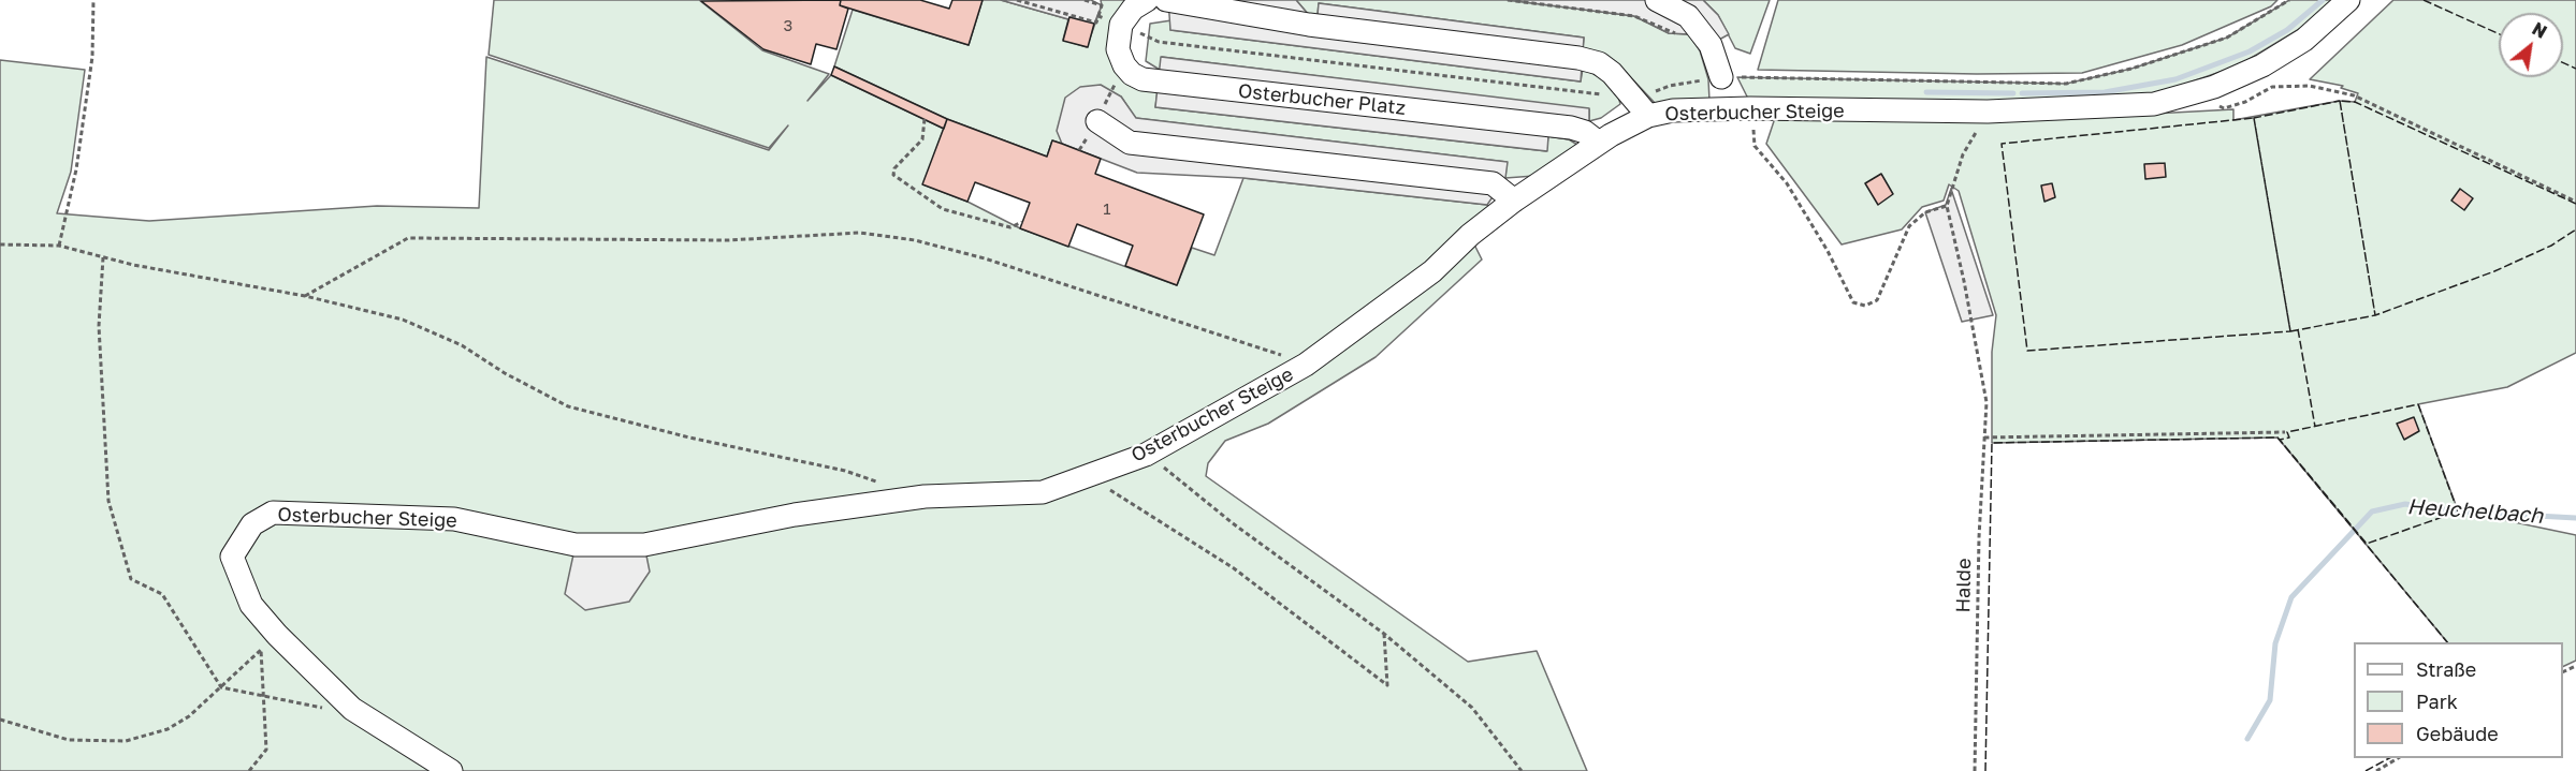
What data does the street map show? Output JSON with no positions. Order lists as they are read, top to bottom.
{
  "streets": {
    "street": ["Osterbucher Platz", "Osterbucher Steige"],
    "path": ["Halde"]
  },
  "crossings": [
    ["Osterbucher Platz", "Osterbucher Steige"]
  ],
  "water": ["Heuchelbach"],
  "house_numbers": ["3", "1"],
  "legend": ["Straße", "Park", "Gebäude"],
  "north": "top right"
}
